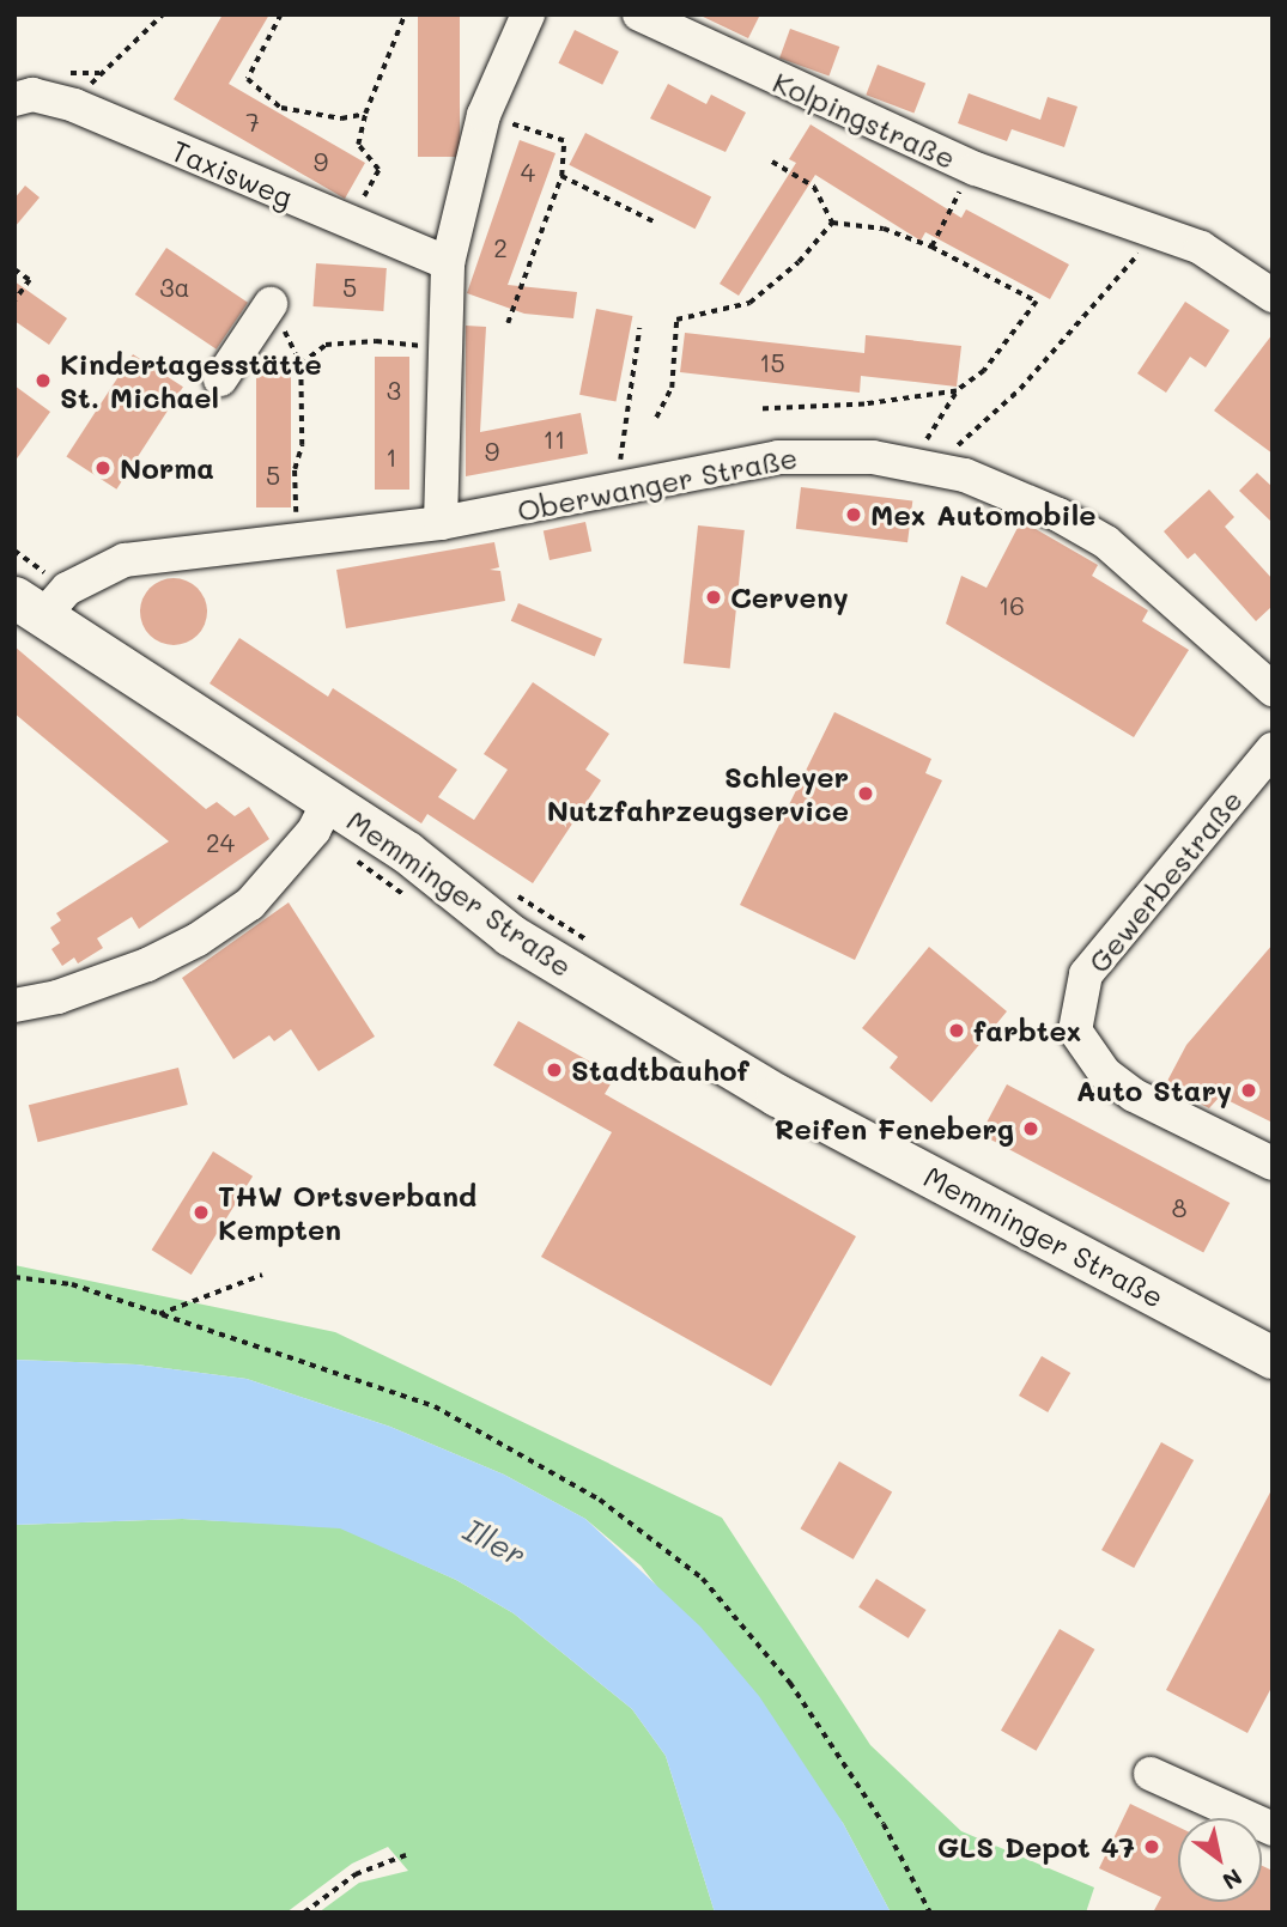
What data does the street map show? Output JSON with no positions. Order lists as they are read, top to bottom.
{
  "streets": {
    "main road": ["Memminger Straße"],
    "street": [
      "Kolpingstraße",
      "Taxisweg",
      "Oberwanger Straße",
      "Gewerbestraße"
    ]
  },
  "crossings": [
    ["Oberwanger Straße", "Memminger Straße"]
  ],
  "water": ["Iller"],
  "places": [
    "Kindertagesstätte St. Michael",
    "Norma",
    "Mex Automobile",
    "Cerveny",
    "Schleyer Nutzfahrzeugservice",
    "farbtex",
    "Stadtbauhof",
    "Auto Stary",
    "Reifen Feneberg",
    "THW Ortsverband Kempten",
    "GLS Depot 47"
  ],
  "house_numbers": [
    "7",
    "9",
    "4",
    "2",
    "3a",
    "5",
    "15",
    "3",
    "11",
    "9",
    "1",
    "5",
    "16",
    "24",
    "8"
  ],
  "north": "bottom right"
}
